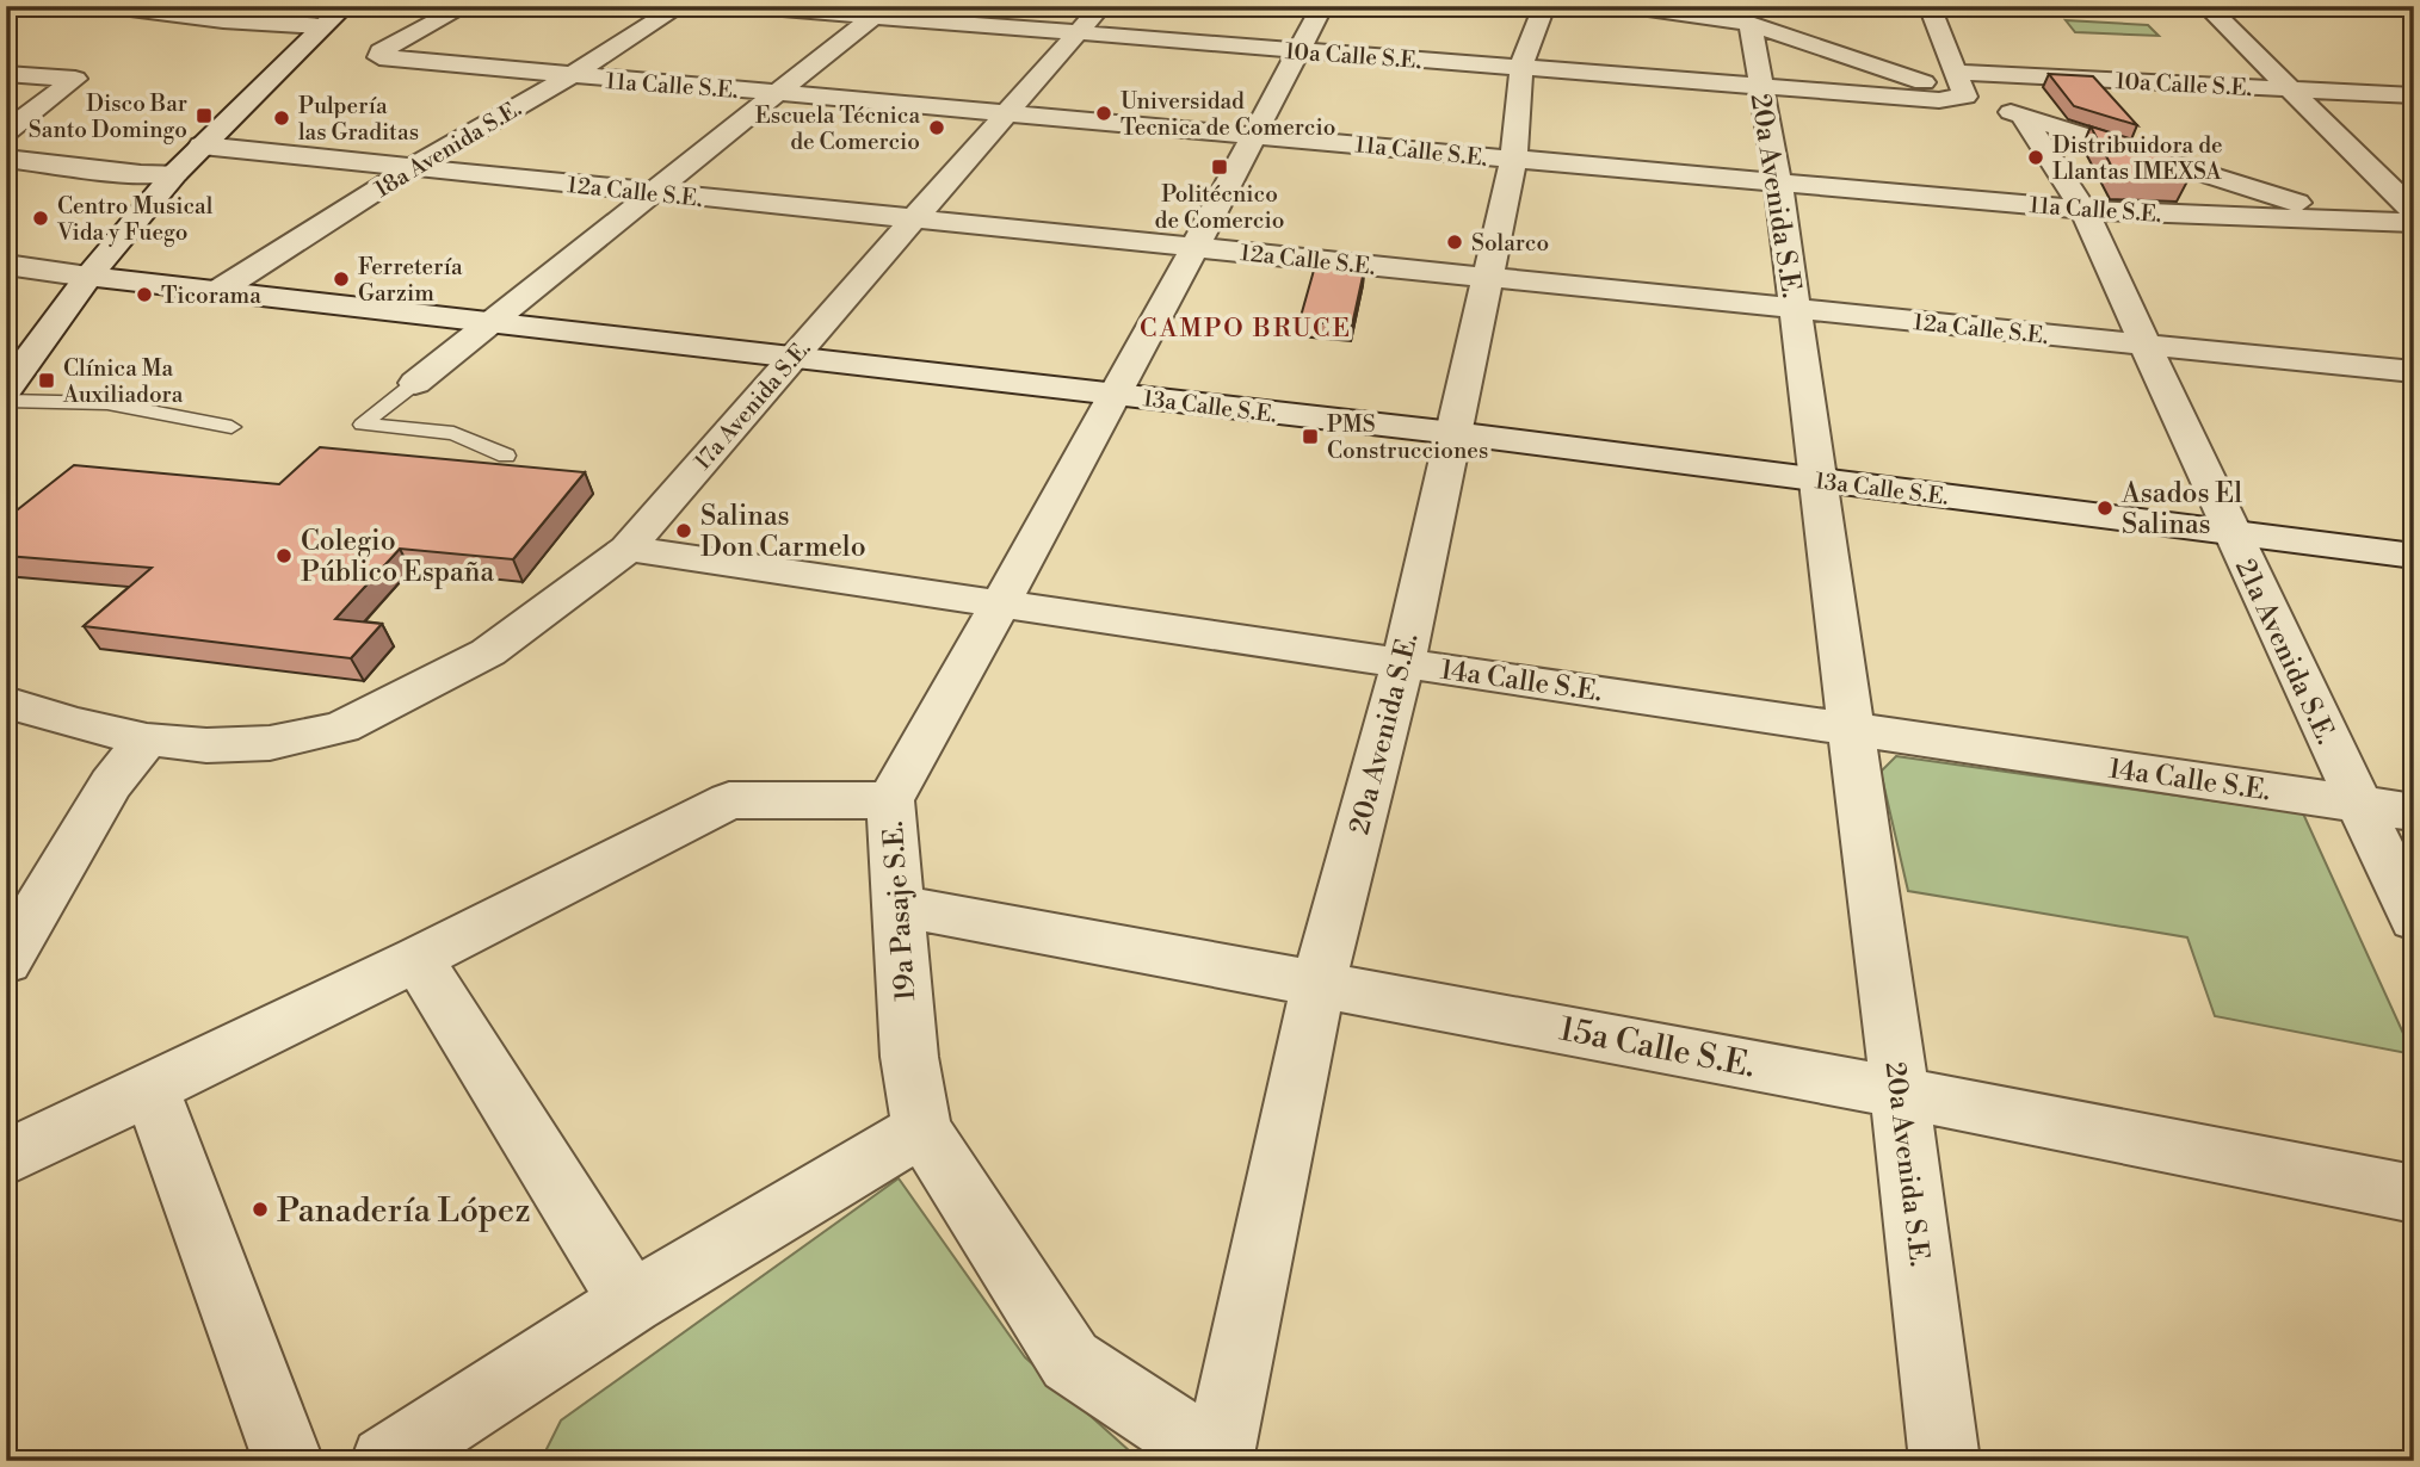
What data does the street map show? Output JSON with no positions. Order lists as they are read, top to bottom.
{
  "streets": {
    "street": [
      "10a Calle S.E.",
      "11a Calle S.E.",
      "18a Avenida S.E.",
      "12a Calle S.E.",
      "20a Avenida S.E.",
      "17a Avenida S.E.",
      "13a Calle S.E.",
      "21a Avenida S.E.",
      "14a Calle S.E.",
      "19a Pasaje S.E.",
      "15a Calle S.E."
    ]
  },
  "crossings": [
    ["10a Calle S.E.", "20a Avenida S.E."],
    ["10a Calle S.E.", "17a Avenida S.E."],
    ["11a Calle S.E.", "18a Avenida S.E."],
    ["11a Calle S.E.", "20a Avenida S.E."],
    ["11a Calle S.E.", "17a Avenida S.E."],
    ["11a Calle S.E.", "21a Avenida S.E."],
    ["11a Calle S.E.", "19a Pasaje S.E."],
    ["18a Avenida S.E.", "12a Calle S.E."],
    ["18a Avenida S.E.", "13a Calle S.E."],
    ["12a Calle S.E.", "20a Avenida S.E."],
    ["12a Calle S.E.", "17a Avenida S.E."],
    ["12a Calle S.E.", "21a Avenida S.E."],
    ["12a Calle S.E.", "19a Pasaje S.E."],
    ["20a Avenida S.E.", "13a Calle S.E."],
    ["20a Avenida S.E.", "14a Calle S.E."],
    ["20a Avenida S.E.", "19a Pasaje S.E."],
    ["20a Avenida S.E.", "15a Calle S.E."],
    ["17a Avenida S.E.", "13a Calle S.E."],
    ["17a Avenida S.E.", "14a Calle S.E."],
    ["13a Calle S.E.", "21a Avenida S.E."],
    ["13a Calle S.E.", "19a Pasaje S.E."],
    ["21a Avenida S.E.", "14a Calle S.E."],
    ["14a Calle S.E.", "19a Pasaje S.E."],
    ["19a Pasaje S.E.", "15a Calle S.E."]
  ],
  "districts": ["CAMPO BRUCE"],
  "places": {
    "other": [
      "Universidad Tecnica de Comercio",
      "Pulpería las Graditas",
      "Escuela Técnica de Comercio",
      "Distribuidora de Llantas IMEXSA",
      "Centro Musical Vida y Fuego",
      "Solarco",
      "Ferretería Garzim",
      "Ticorama",
      "Asados El Salinas",
      "Salinas Don Carmelo",
      "Colegio Público España",
      "Panadería López"
    ],
    "transit": [
      "Disco Bar Santo Domingo",
      "Politécnico de Comercio",
      "Clínica Ma Auxiliadora",
      "PMS Construcciones"
    ]
  }
}
